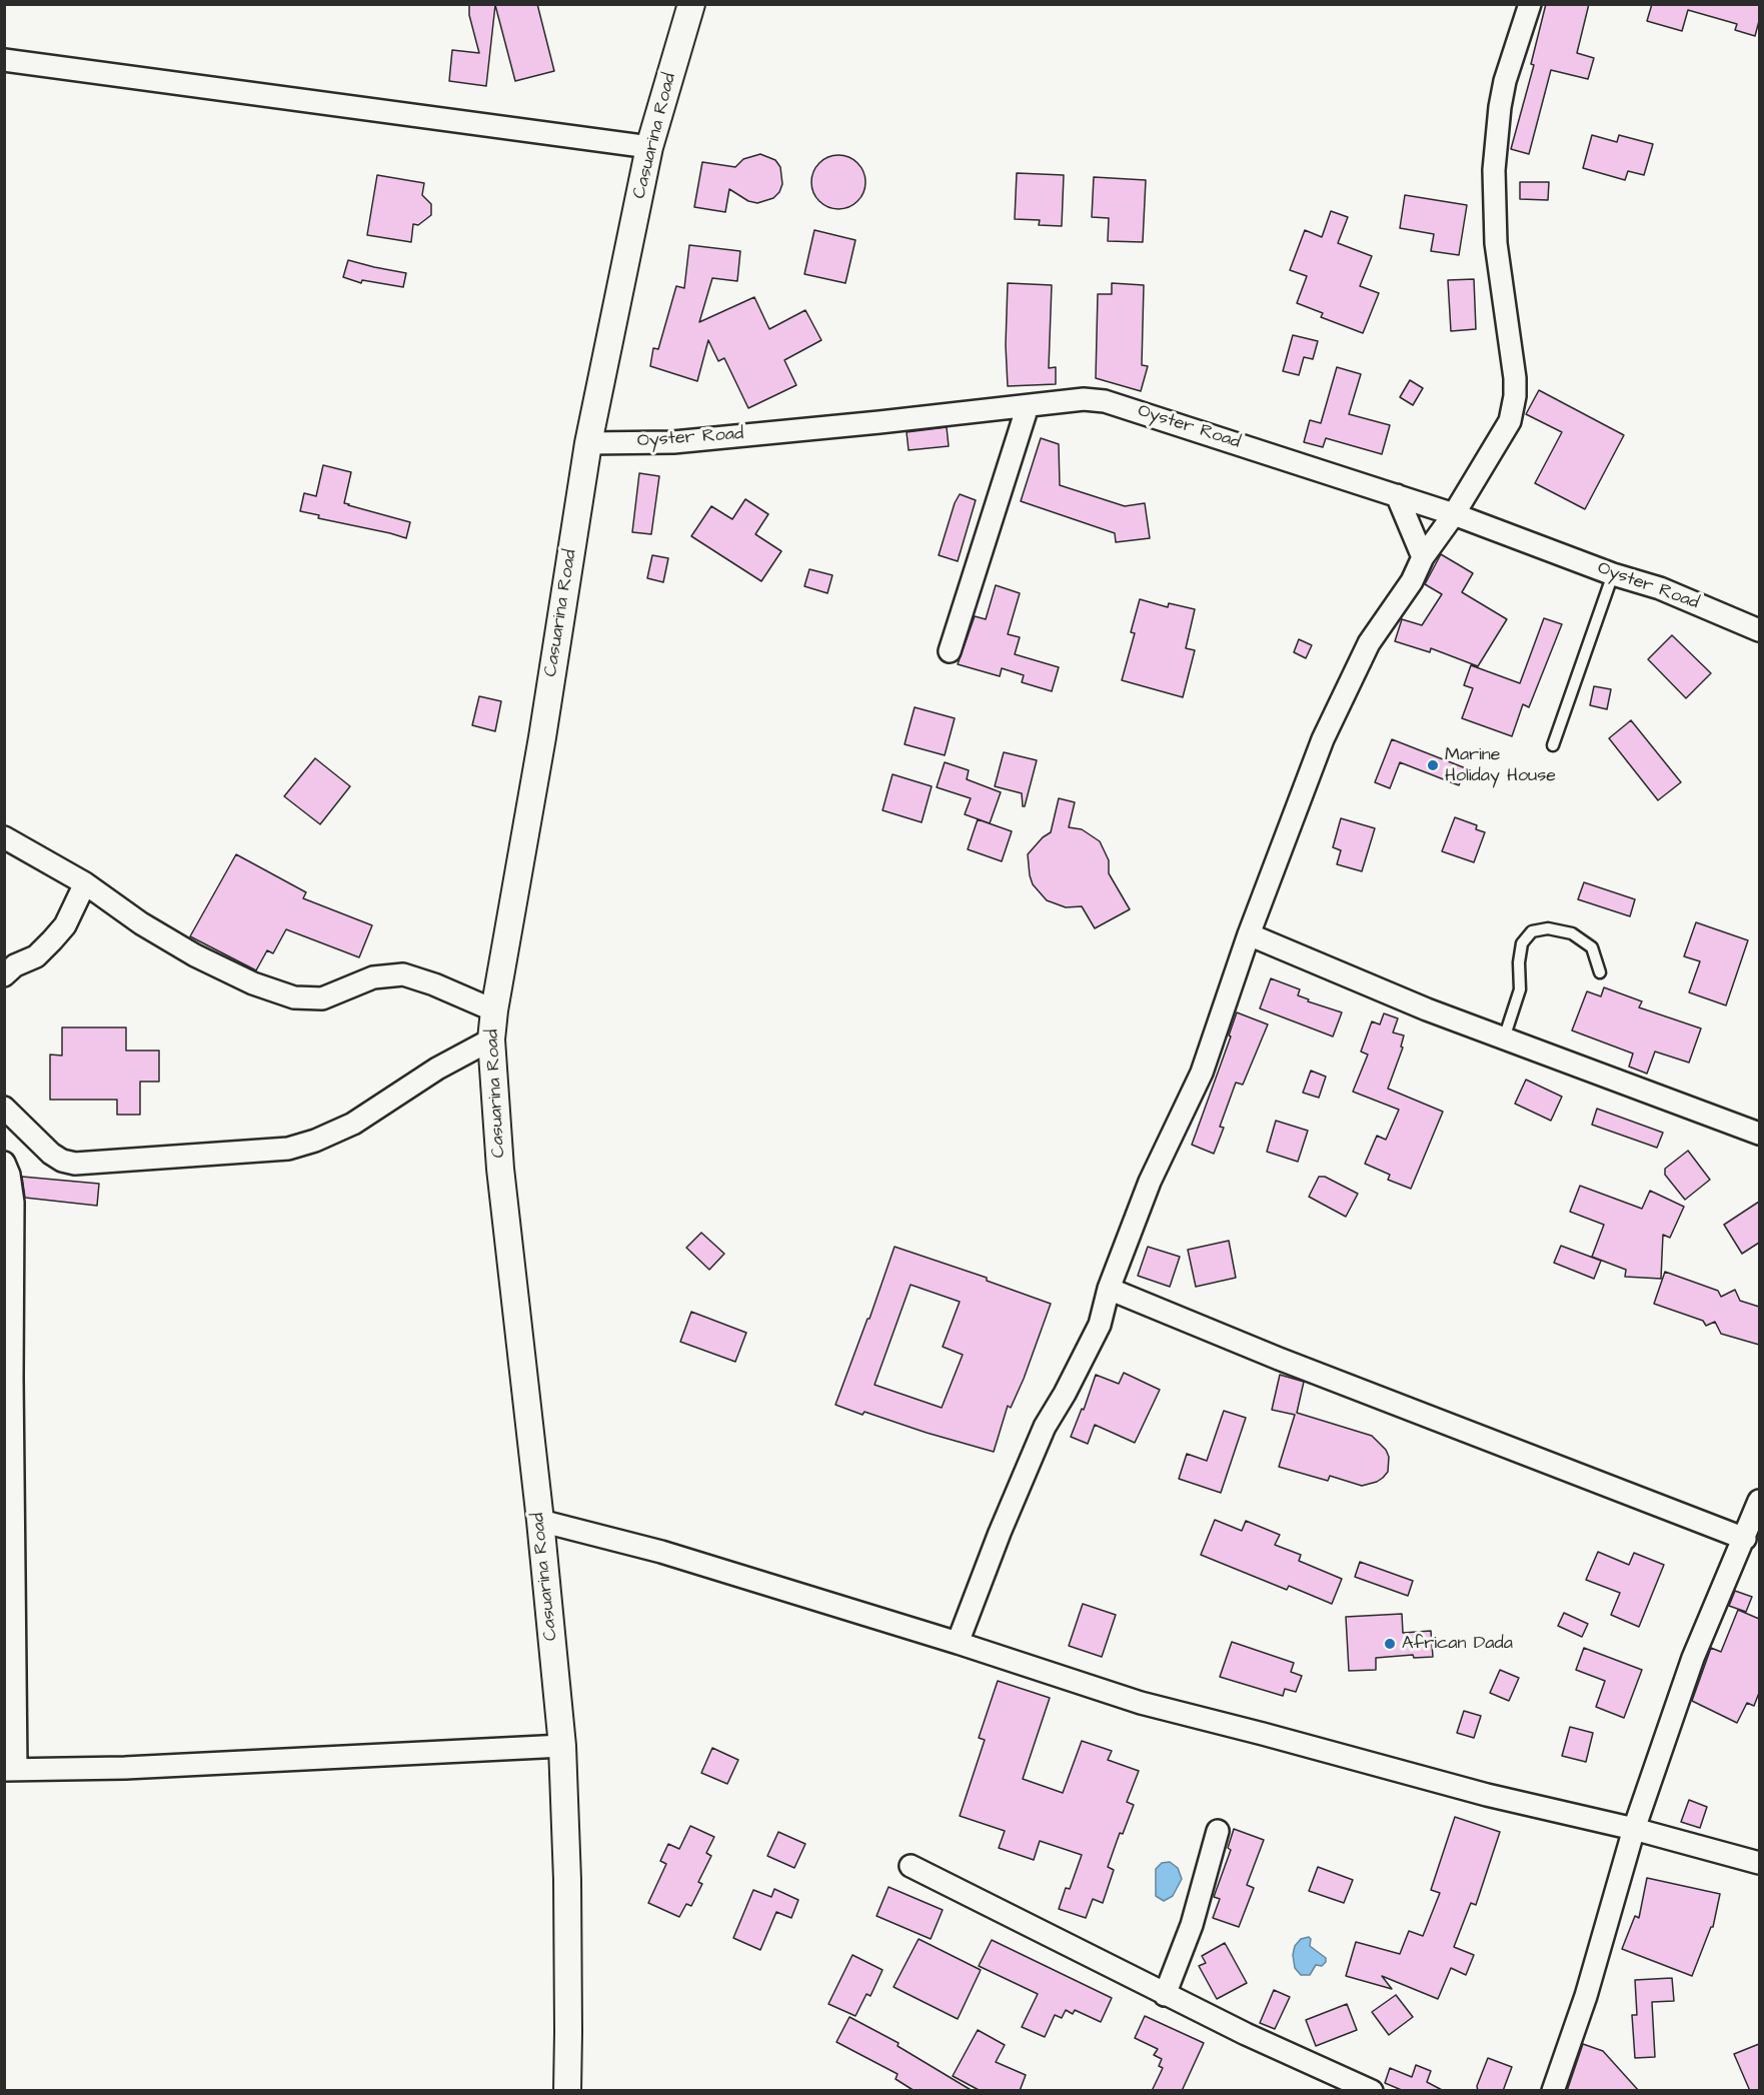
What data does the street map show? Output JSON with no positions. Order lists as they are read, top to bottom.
{
  "streets": {
    "street": ["Casuarina Road", "Oyster Road"]
  },
  "crossings": [
    ["Casuarina Road", "Oyster Road"]
  ],
  "places": ["Marine Holiday House", "African Dada"]
}
